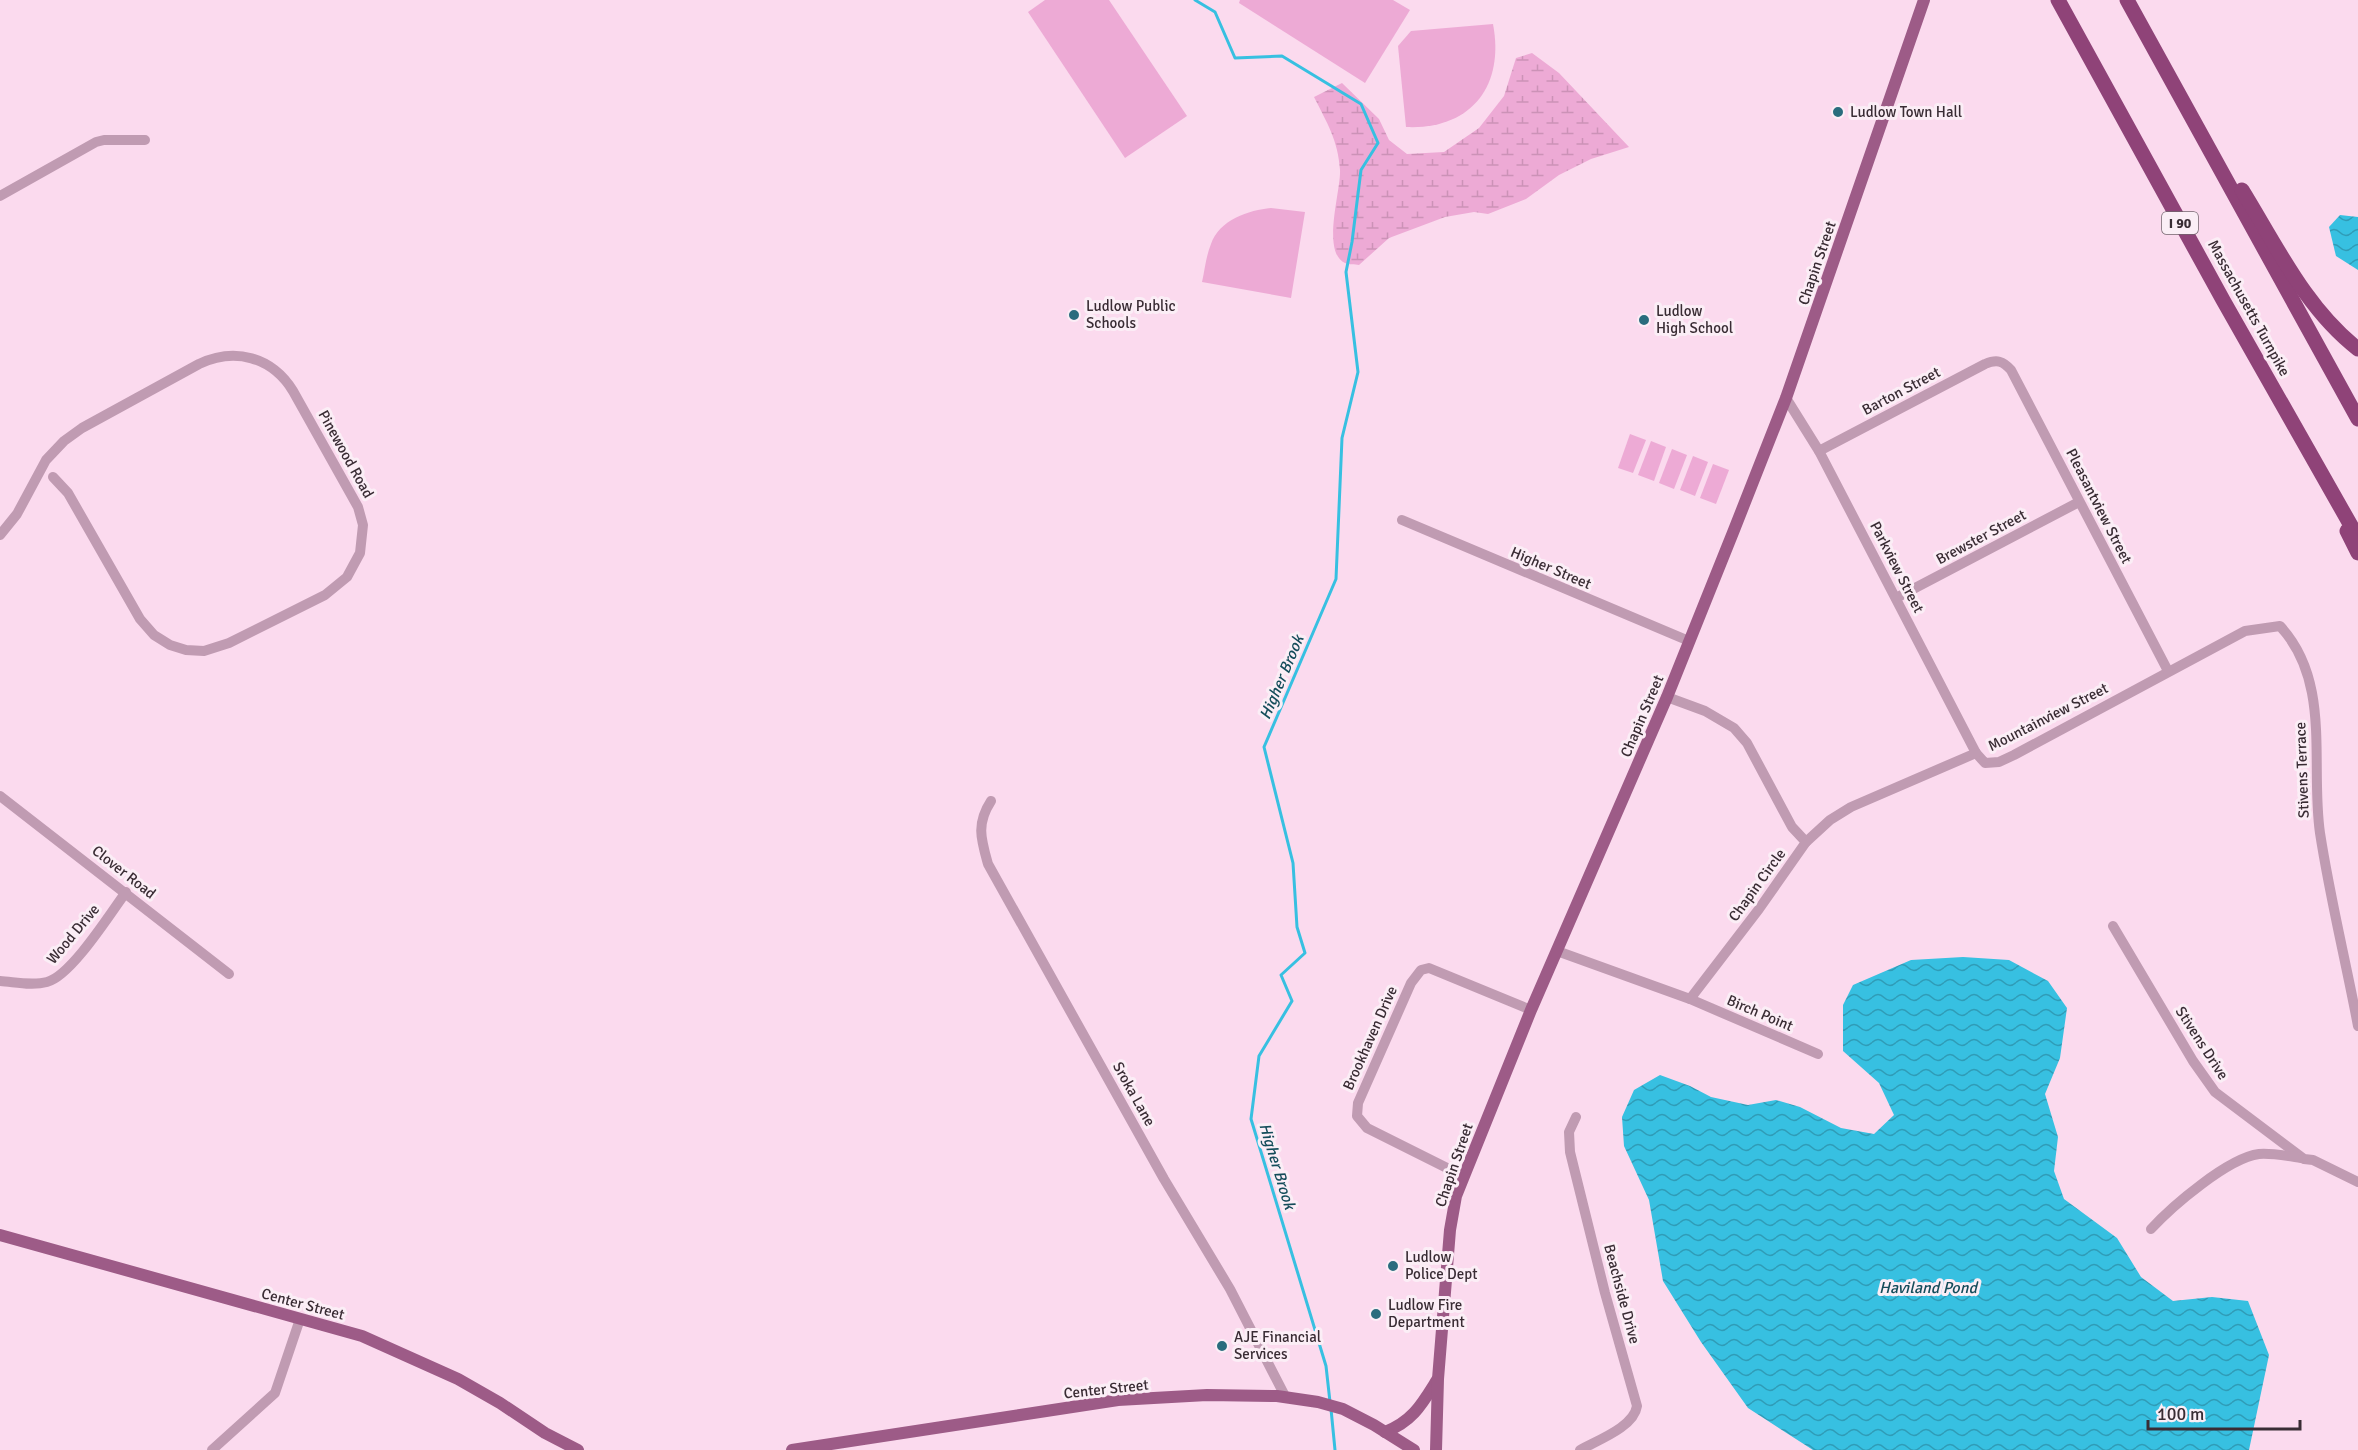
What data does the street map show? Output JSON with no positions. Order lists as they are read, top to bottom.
{
  "streets": {
    "highway": ["I 90", "Massachusetts Turnpike"],
    "main road": ["Chapin Street", "Center Street"],
    "street": [
      "Barton Street",
      "Pinewood Road",
      "Pleasantview Street",
      "Brewster Street",
      "Parkview Street",
      "Higher Street",
      "Mountainview Street",
      "Stivens Terrace",
      "Clover Road",
      "Chapin Circle",
      "Wood Drive",
      "Birch Point",
      "Brookhaven Drive",
      "Stivens Drive",
      "Sroka Lane",
      "Beachside Drive"
    ]
  },
  "crossings": [
    ["Chapin Street", "Parkview Street"],
    ["Chapin Street", "Higher Street"],
    ["Chapin Street", "Chapin Circle"],
    ["Chapin Street", "Brookhaven Drive"],
    ["Barton Street", "Pleasantview Street"],
    ["Barton Street", "Parkview Street"],
    ["Pleasantview Street", "Brewster Street"],
    ["Pleasantview Street", "Mountainview Street"],
    ["Brewster Street", "Parkview Street"],
    ["Parkview Street", "Mountainview Street"],
    ["Mountainview Street", "Stivens Terrace"],
    ["Mountainview Street", "Chapin Circle"],
    ["Clover Road", "Wood Drive"],
    ["Chapin Circle", "Birch Point"],
    ["Sroka Lane", "Center Street"]
  ],
  "water": ["Higher Brook", "Haviland Pond"],
  "places": [
    "Ludlow Town Hall",
    "Ludlow Public Schools",
    "Ludlow High School",
    "Ludlow Police Dept",
    "Ludlow Fire Department",
    "AJE Financial Services"
  ],
  "scale_bar": "100 m"
}
